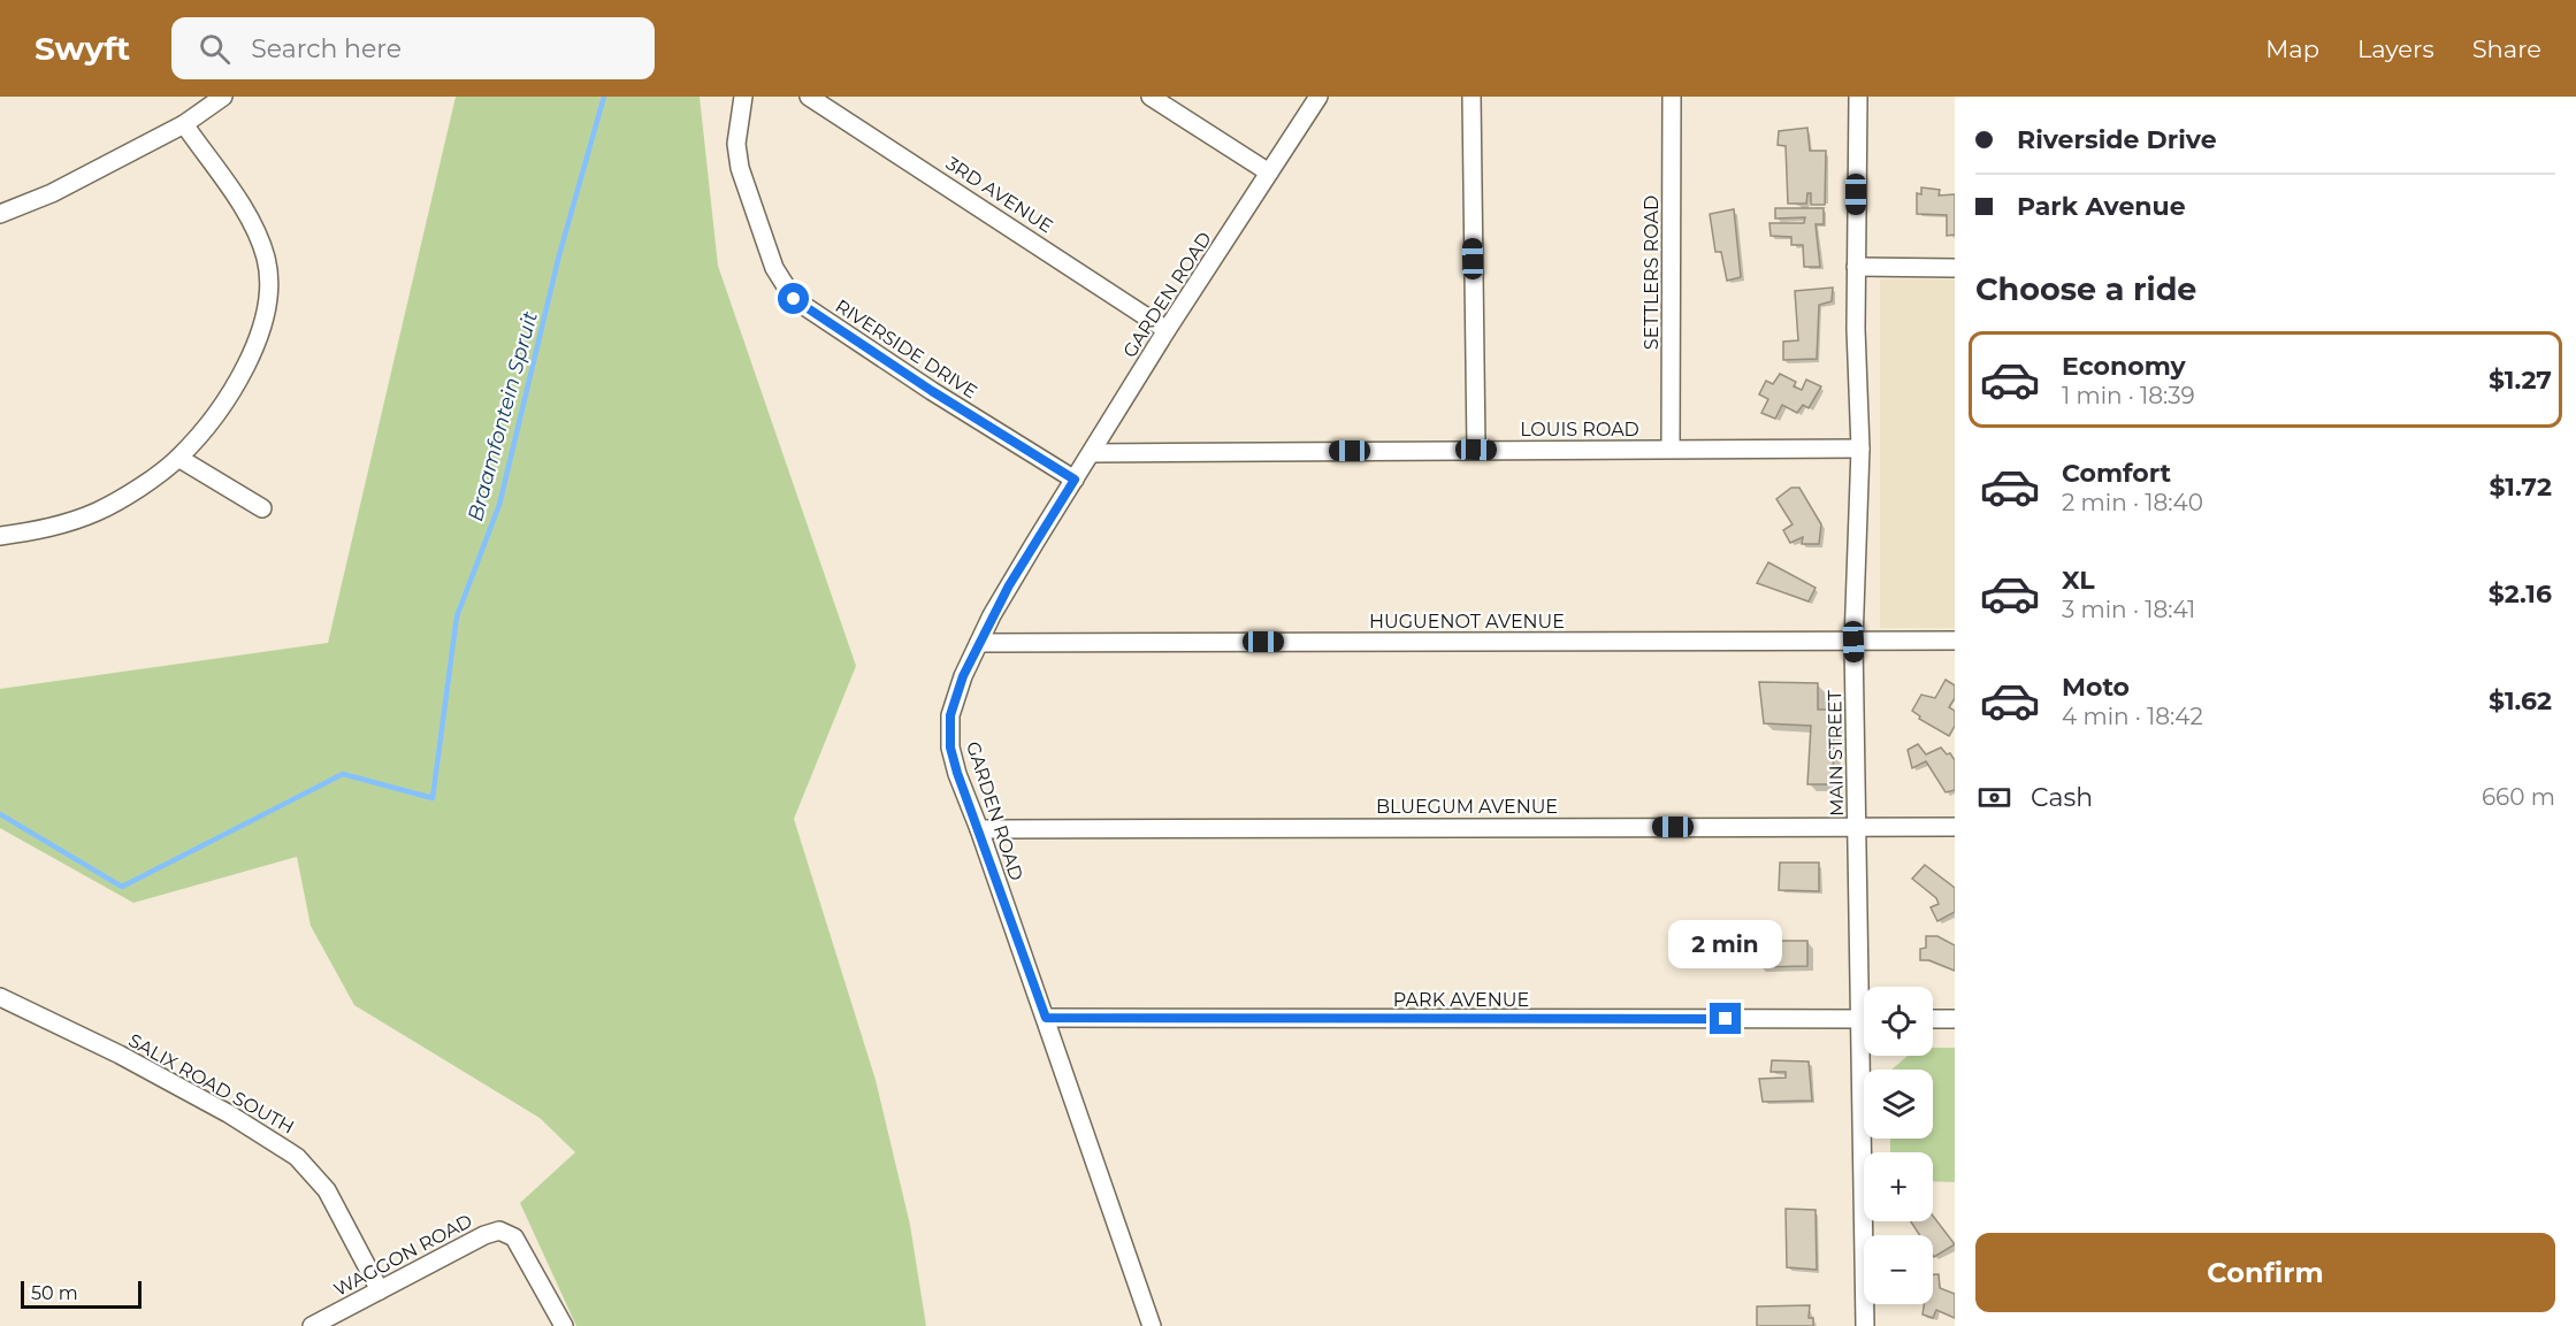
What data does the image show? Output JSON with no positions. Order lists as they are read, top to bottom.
{
  "streets": {
    "street": [
      "3RD AVENUE",
      "SETTLERS ROAD",
      "GARDEN ROAD",
      "RIVERSIDE DRIVE",
      "LOUIS ROAD",
      "HUGUENOT AVENUE",
      "MAIN STREET",
      "BLUEGUM AVENUE",
      "PARK AVENUE",
      "SALIX ROAD SOUTH",
      "WAGGON ROAD"
    ]
  },
  "crossings": [
    ["3RD AVENUE", "GARDEN ROAD"],
    ["SETTLERS ROAD", "LOUIS ROAD"],
    ["GARDEN ROAD", "RIVERSIDE DRIVE"],
    ["GARDEN ROAD", "LOUIS ROAD"],
    ["GARDEN ROAD", "HUGUENOT AVENUE"],
    ["GARDEN ROAD", "BLUEGUM AVENUE"],
    ["GARDEN ROAD", "PARK AVENUE"],
    ["LOUIS ROAD", "MAIN STREET"],
    ["HUGUENOT AVENUE", "MAIN STREET"],
    ["MAIN STREET", "BLUEGUM AVENUE"],
    ["SALIX ROAD SOUTH", "WAGGON ROAD"]
  ],
  "water": ["Braamfontein Spruit"],
  "scale_bar": "50 m",
  "page": {
    "header": "Swyft",
    "search": "Search here",
    "nav": ["Map", "Layers", "Share"],
    "banner": ["Riverside Drive", "Park Avenue"],
    "heading": "Choose a ride",
    "list": [
      {
        "name": "Economy",
        "note": "1 min · 18:39",
        "value": "$1.27"
      },
      {
        "name": "Comfort",
        "note": "2 min · 18:40",
        "value": "$1.72"
      },
      {
        "name": "XL",
        "note": "3 min · 18:41",
        "value": "$2.16"
      },
      {
        "name": "Moto",
        "note": "4 min · 18:42",
        "value": "$1.62"
      }
    ],
    "pay": ["Cash", "660 m"],
    "bubble": "2 min",
    "map_buttons": ["+", "−"],
    "buttons": "Confirm",
    "scale": "50 m"
  }
}
